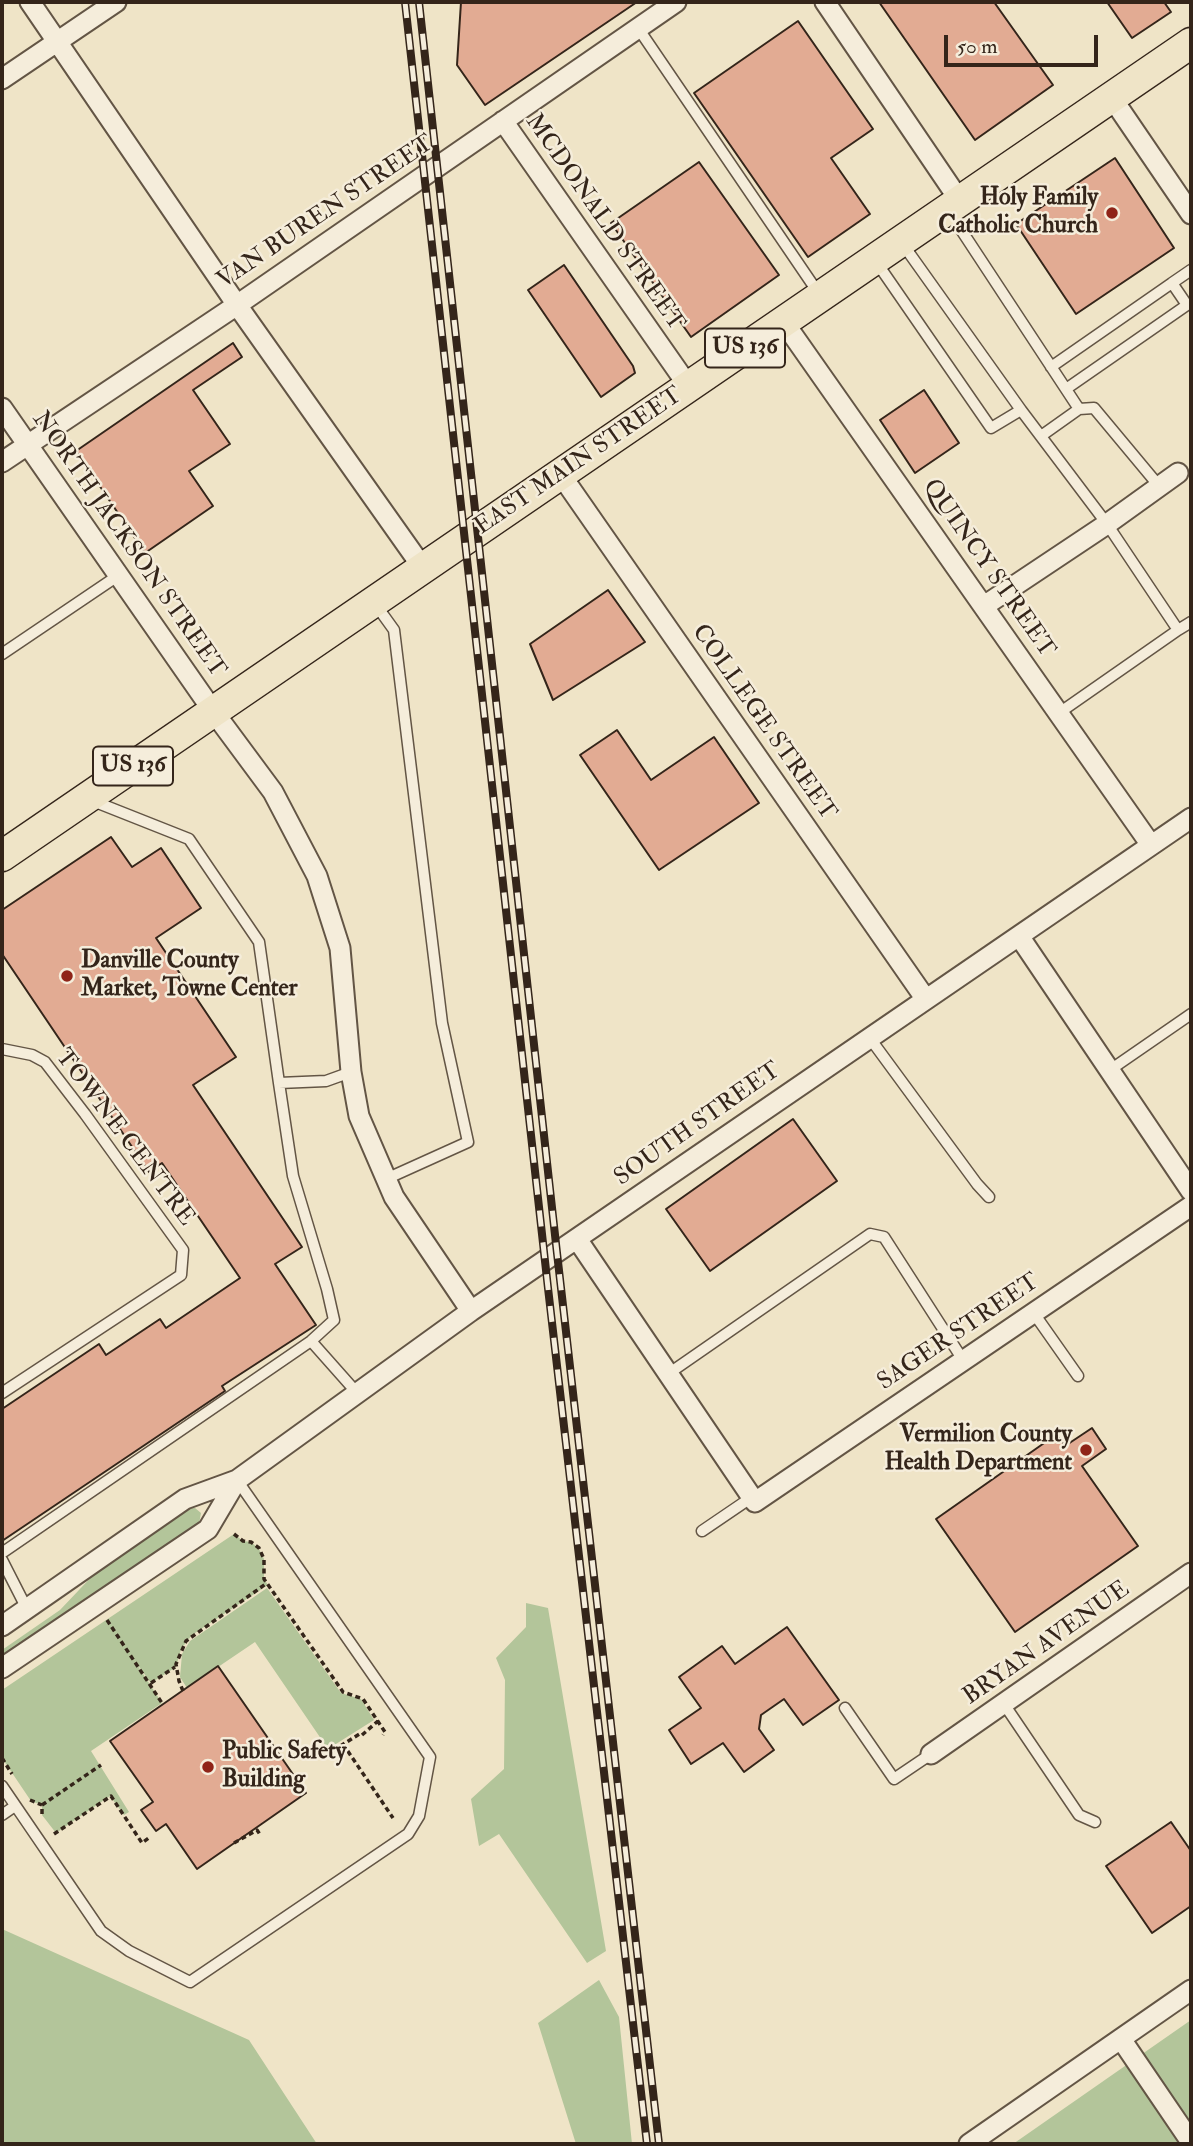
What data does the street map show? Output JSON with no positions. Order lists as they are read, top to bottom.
{
  "streets": {
    "main road": ["US 136", "EAST MAIN STREET"],
    "street": [
      "VAN BUREN STREET",
      "MCDONALD STREET",
      "NORTH JACKSON STREET",
      "QUINCY STREET",
      "COLLEGE STREET",
      "SOUTH STREET",
      "SAGER STREET",
      "BRYAN AVENUE"
    ],
    "lane": ["TOWNE CENTRE"]
  },
  "crossings": [
    ["VAN BUREN STREET", "MCDONALD STREET"],
    ["VAN BUREN STREET", "NORTH JACKSON STREET"],
    ["MCDONALD STREET", "EAST MAIN STREET"],
    ["EAST MAIN STREET", "NORTH JACKSON STREET"],
    ["EAST MAIN STREET", "QUINCY STREET"],
    ["EAST MAIN STREET", "COLLEGE STREET"],
    ["NORTH JACKSON STREET", "SOUTH STREET"],
    ["QUINCY STREET", "SOUTH STREET"],
    ["COLLEGE STREET", "SOUTH STREET"]
  ],
  "places": [
    "Holy Family Catholic Church",
    "Danville County Market, Towne Center",
    "Vermilion County Health Department",
    "Public Safety Building"
  ],
  "scale_bar": "50 m"
}
